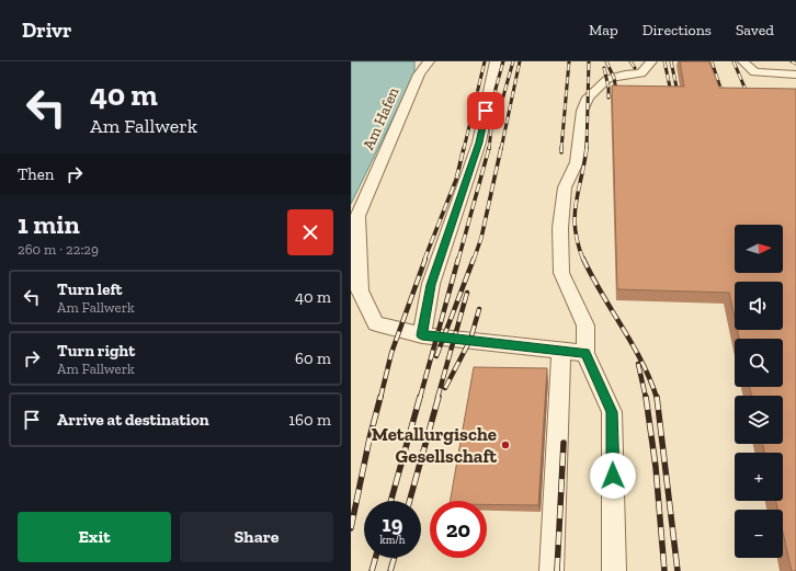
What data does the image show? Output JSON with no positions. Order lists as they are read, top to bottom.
{
  "streets": {
    "lane": ["Am Hafen"]
  },
  "places": ["Metallurgische Gesellschaft"],
  "north": "right",
  "page": {
    "header": "Drivr",
    "nav": ["Map", "Directions", "Saved"],
    "turn": ["40 m", "Am Fallwerk"],
    "then": "Then",
    "heading": ["1 min", "260 m · 22:29"],
    "map_buttons": ["+", "−"],
    "list": [
      {
        "name": "Turn left",
        "note": "Am Fallwerk",
        "value": "40 m"
      },
      {
        "name": "Turn right",
        "note": "Am Fallwerk",
        "value": "60 m"
      },
      {
        "name": "Arrive at destination",
        "value": "160 m"
      }
    ],
    "speed": "19 km/h",
    "limit": "20",
    "buttons": ["Exit", "Share"]
  }
}
